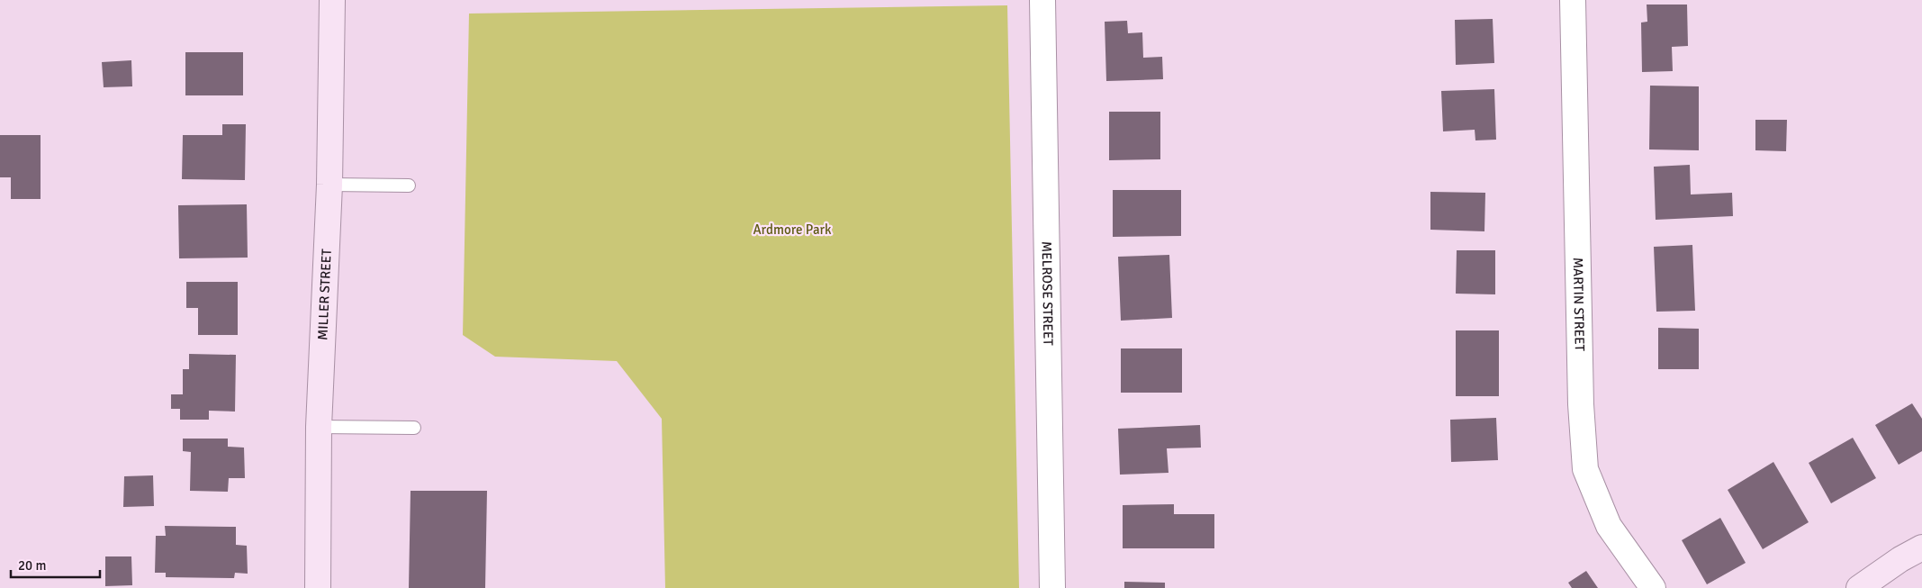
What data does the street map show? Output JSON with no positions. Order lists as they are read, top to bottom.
{
  "streets": {
    "main road": ["MILLER STREET"],
    "street": ["MELROSE STREET", "MARTIN STREET"]
  },
  "parks": ["Ardmore Park"],
  "scale_bar": "20 m"
}
